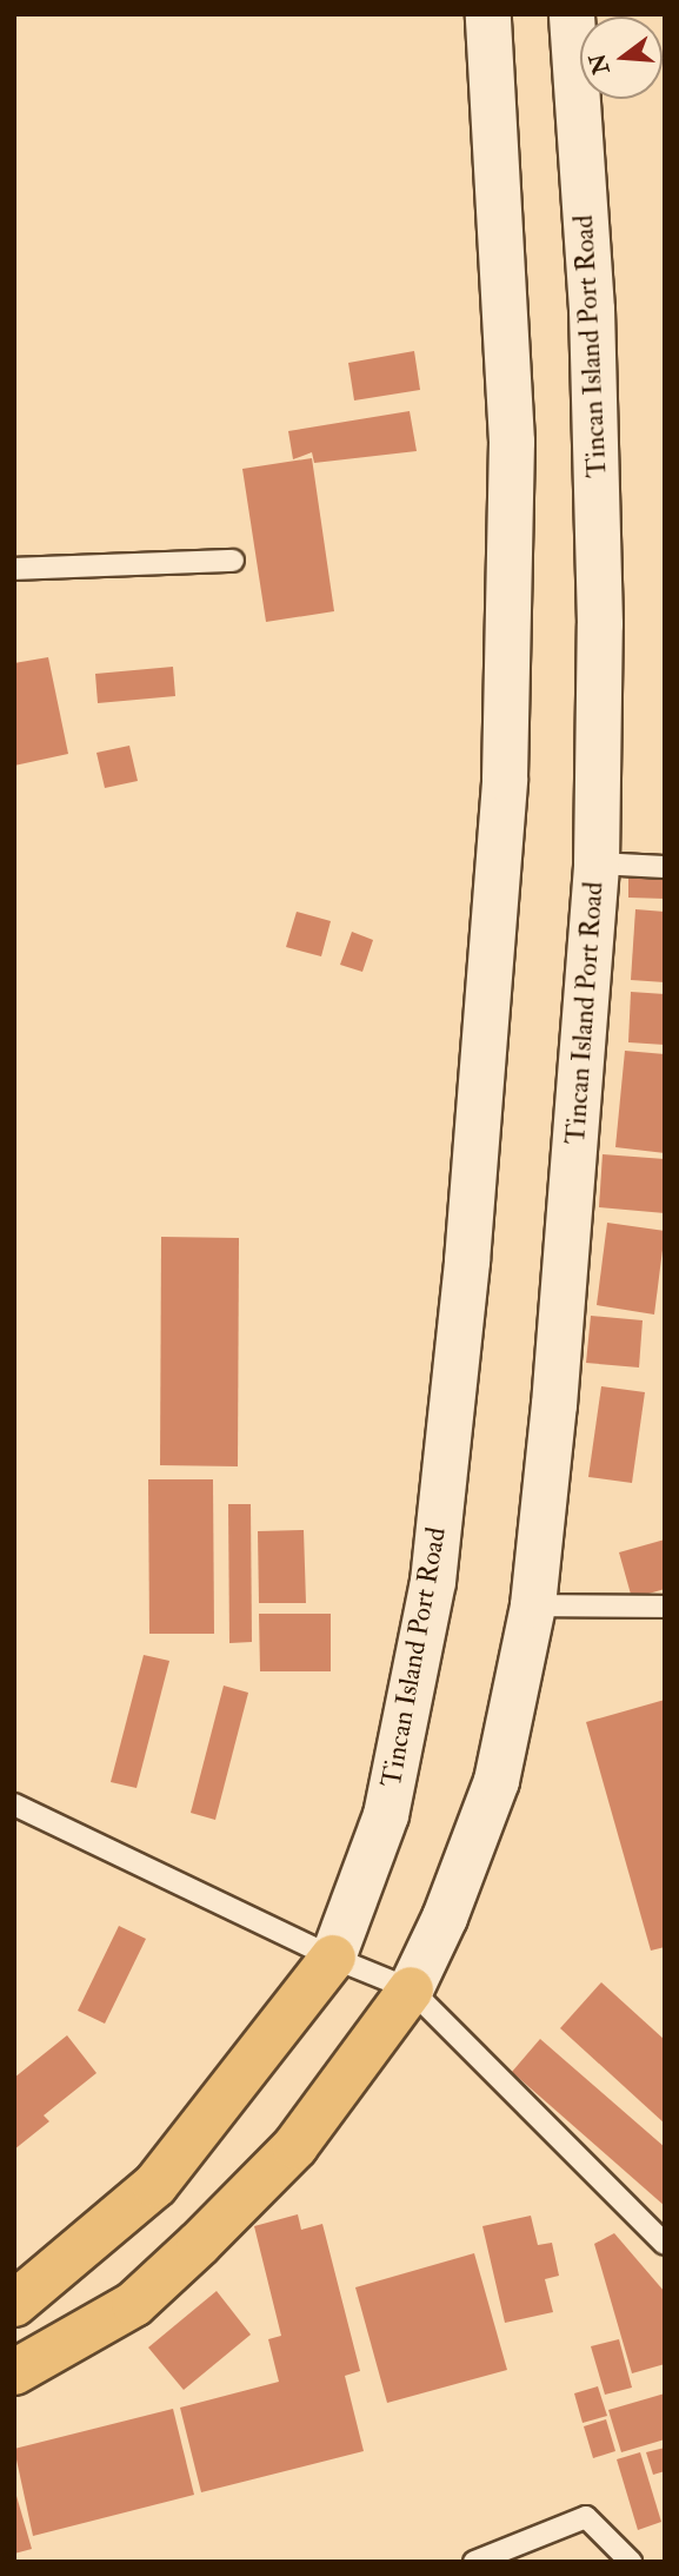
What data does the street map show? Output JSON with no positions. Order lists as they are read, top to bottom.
{
  "streets": {
    "street": ["Tincan Island Port Road"]
  },
  "north": "left"
}
